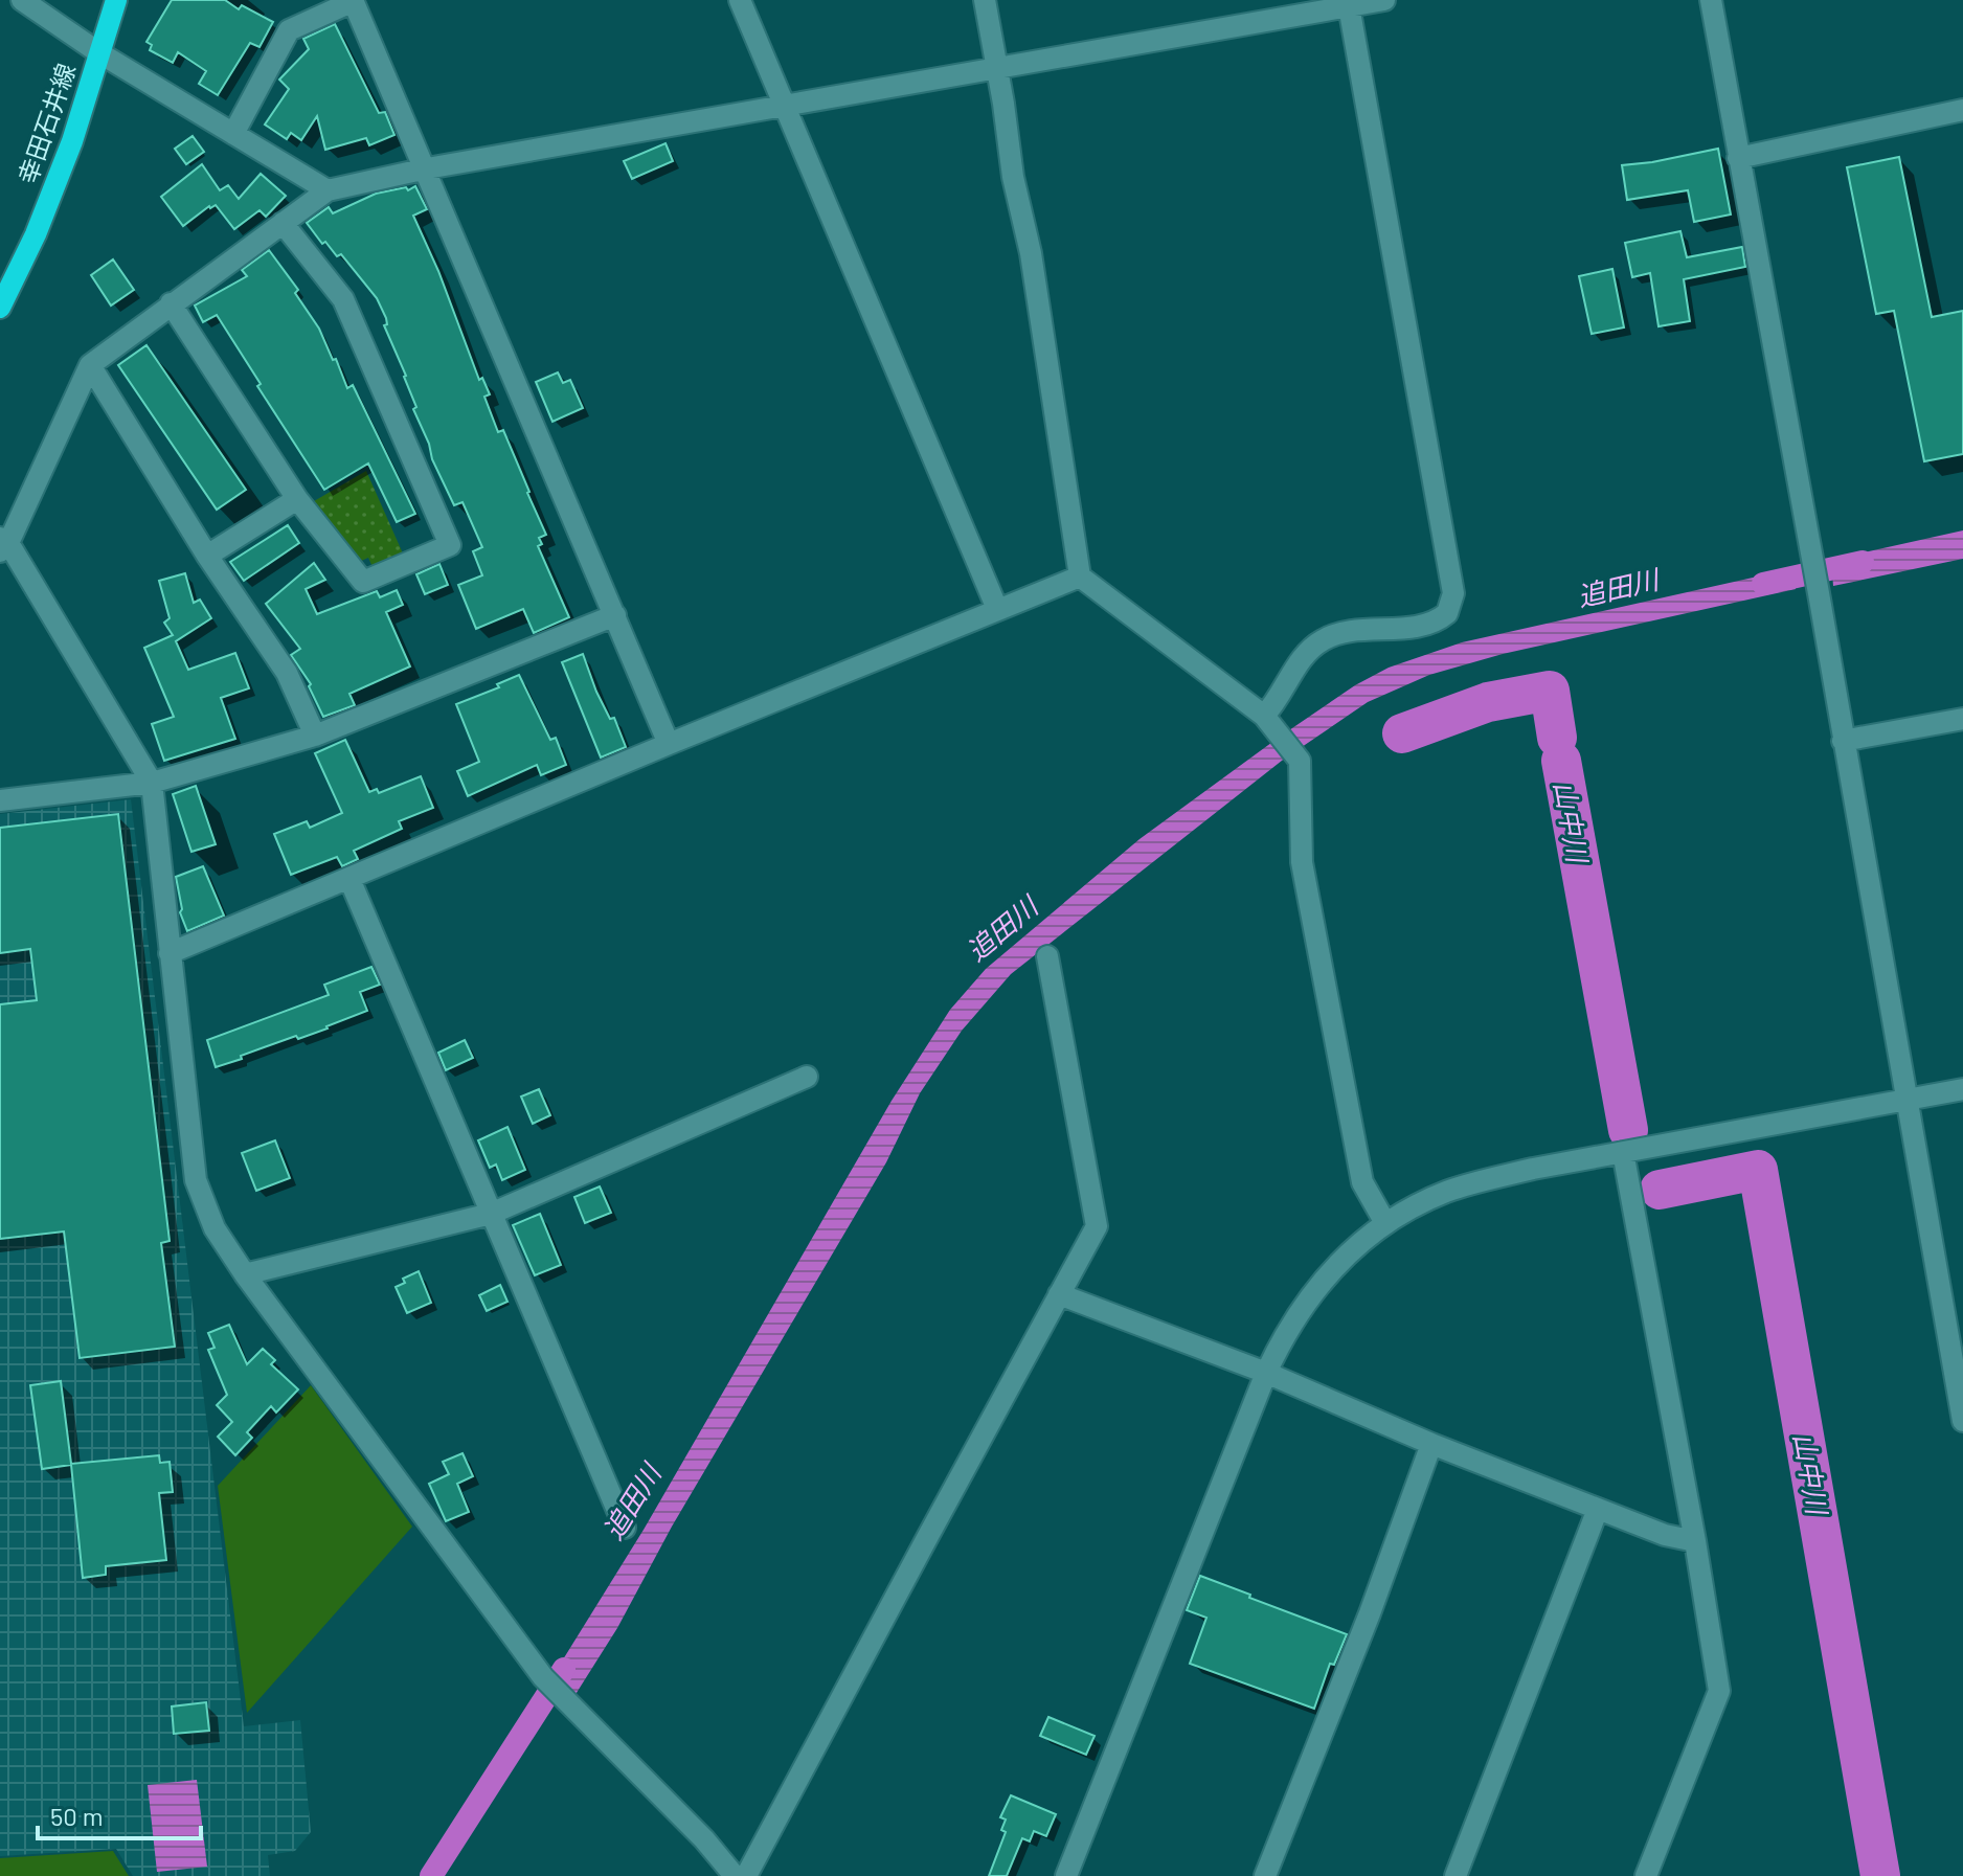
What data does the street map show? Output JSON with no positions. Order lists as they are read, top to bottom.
{
  "streets": {
    "main road": ["幸田石井線"]
  },
  "water": ["追田川", "山中川"],
  "scale_bar": "50 m"
}
